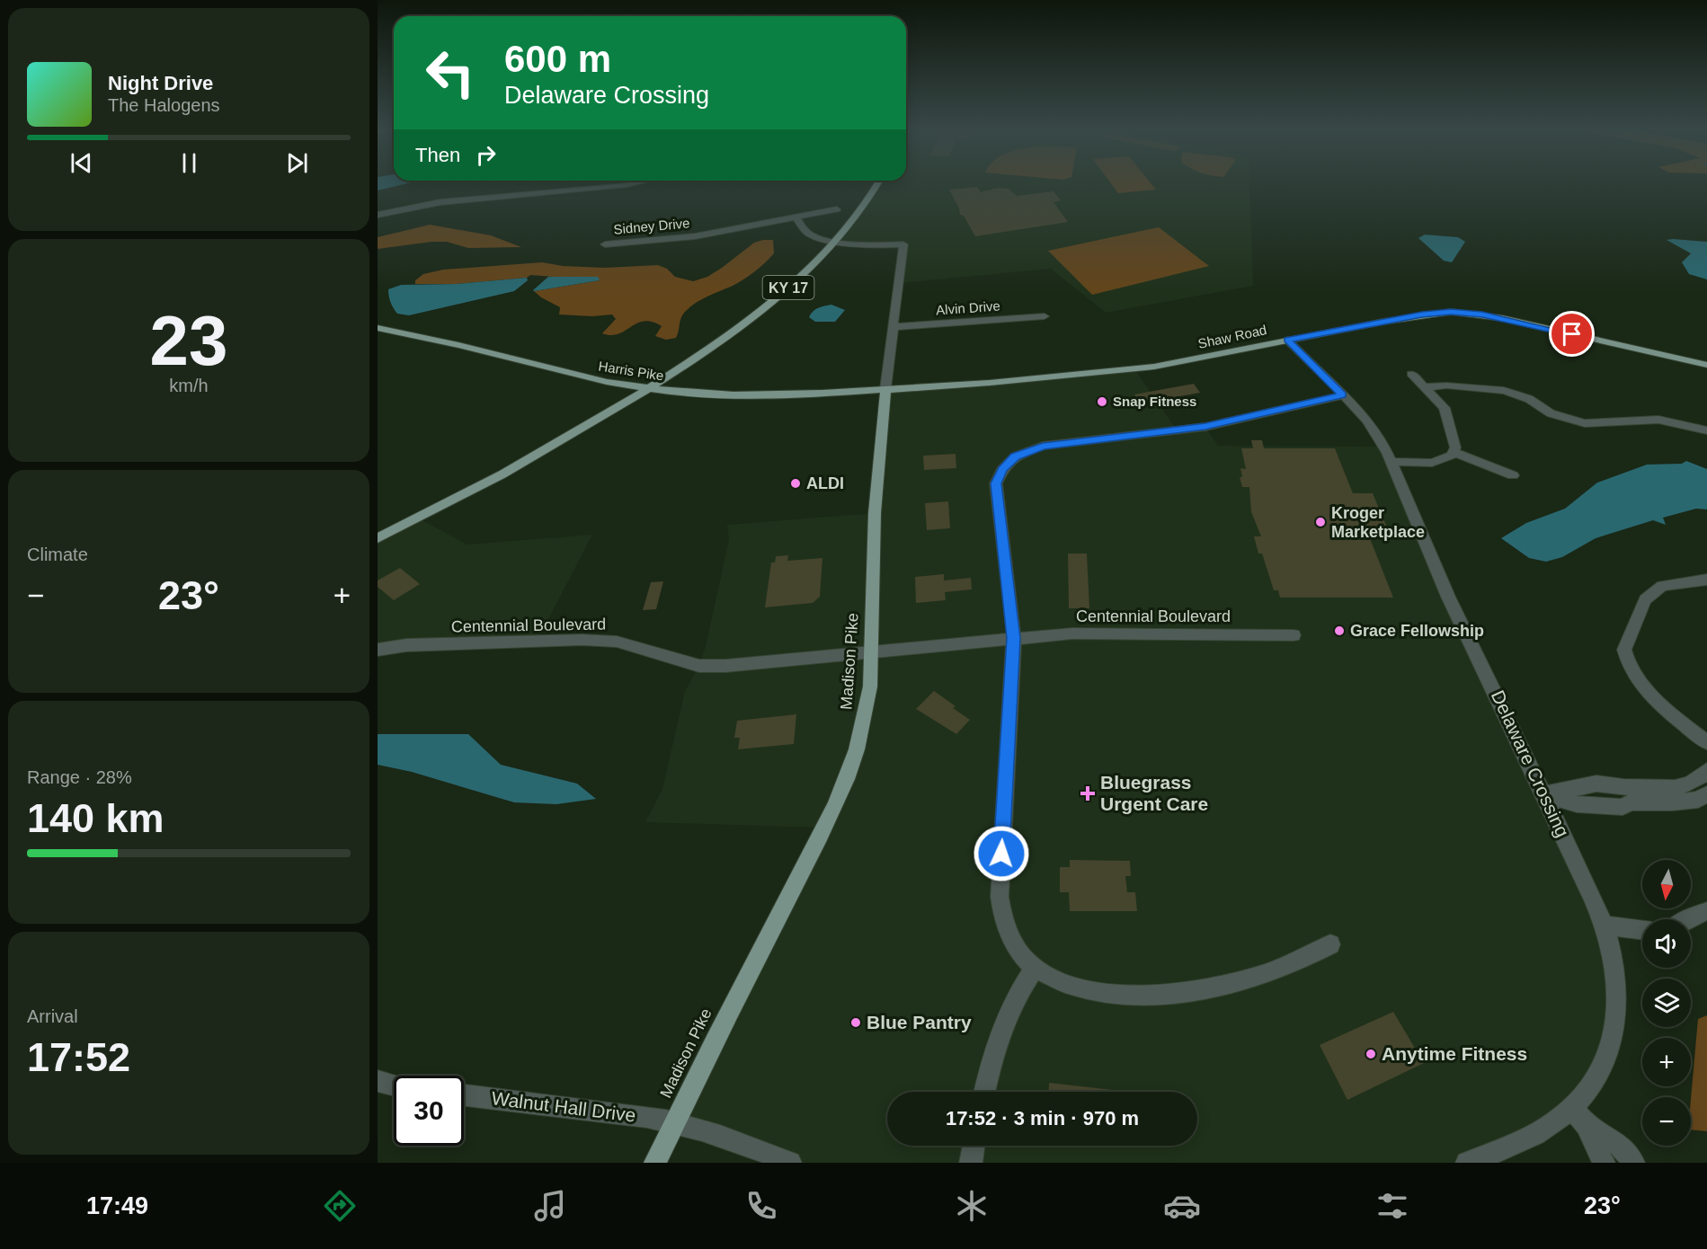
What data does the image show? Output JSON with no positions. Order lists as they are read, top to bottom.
{
  "streets": {
    "main road": [
      "KY 17",
      "Shaw Road",
      "Harris Pike",
      "Madison Pike"
    ],
    "street": [
      "Sidney Drive",
      "Alvin Drive",
      "Centennial Boulevard",
      "Delaware Crossing",
      "Walnut Hall Drive"
    ]
  },
  "crossings": [
    ["KY 17", "Harris Pike"],
    ["KY 17", "Madison Pike"],
    ["Alvin Drive", "Madison Pike"],
    ["Shaw Road", "Harris Pike"],
    ["Shaw Road", "Madison Pike"],
    ["Shaw Road", "Delaware Crossing"],
    ["Harris Pike", "Madison Pike"],
    ["Centennial Boulevard", "Madison Pike"],
    ["Madison Pike", "Walnut Hall Drive"]
  ],
  "places": {
    "other": [
      "Snap Fitness",
      "ALDI",
      "Kroger Marketplace",
      "Grace Fellowship",
      "Blue Pantry",
      "Anytime Fitness"
    ],
    "health": ["Bluegrass Urgent Care"]
  },
  "north": "bottom",
  "page": {
    "turn": ["600 m", "Delaware Crossing"],
    "song": ["Night Drive", "The Halogens"],
    "then": "Then",
    "tile": [
      ["23", "km/h"],
      "Climate",
      ["Range · 28%", "140 km"],
      ["Arrival", "17:52"]
    ],
    "heat": ["−", "23°", "+"],
    "map_buttons": ["+", "−"],
    "limit": "30",
    "trip": "17:52 · 3 min · 970 m",
    "tabs": ["17:49", "23°"]
  }
}
